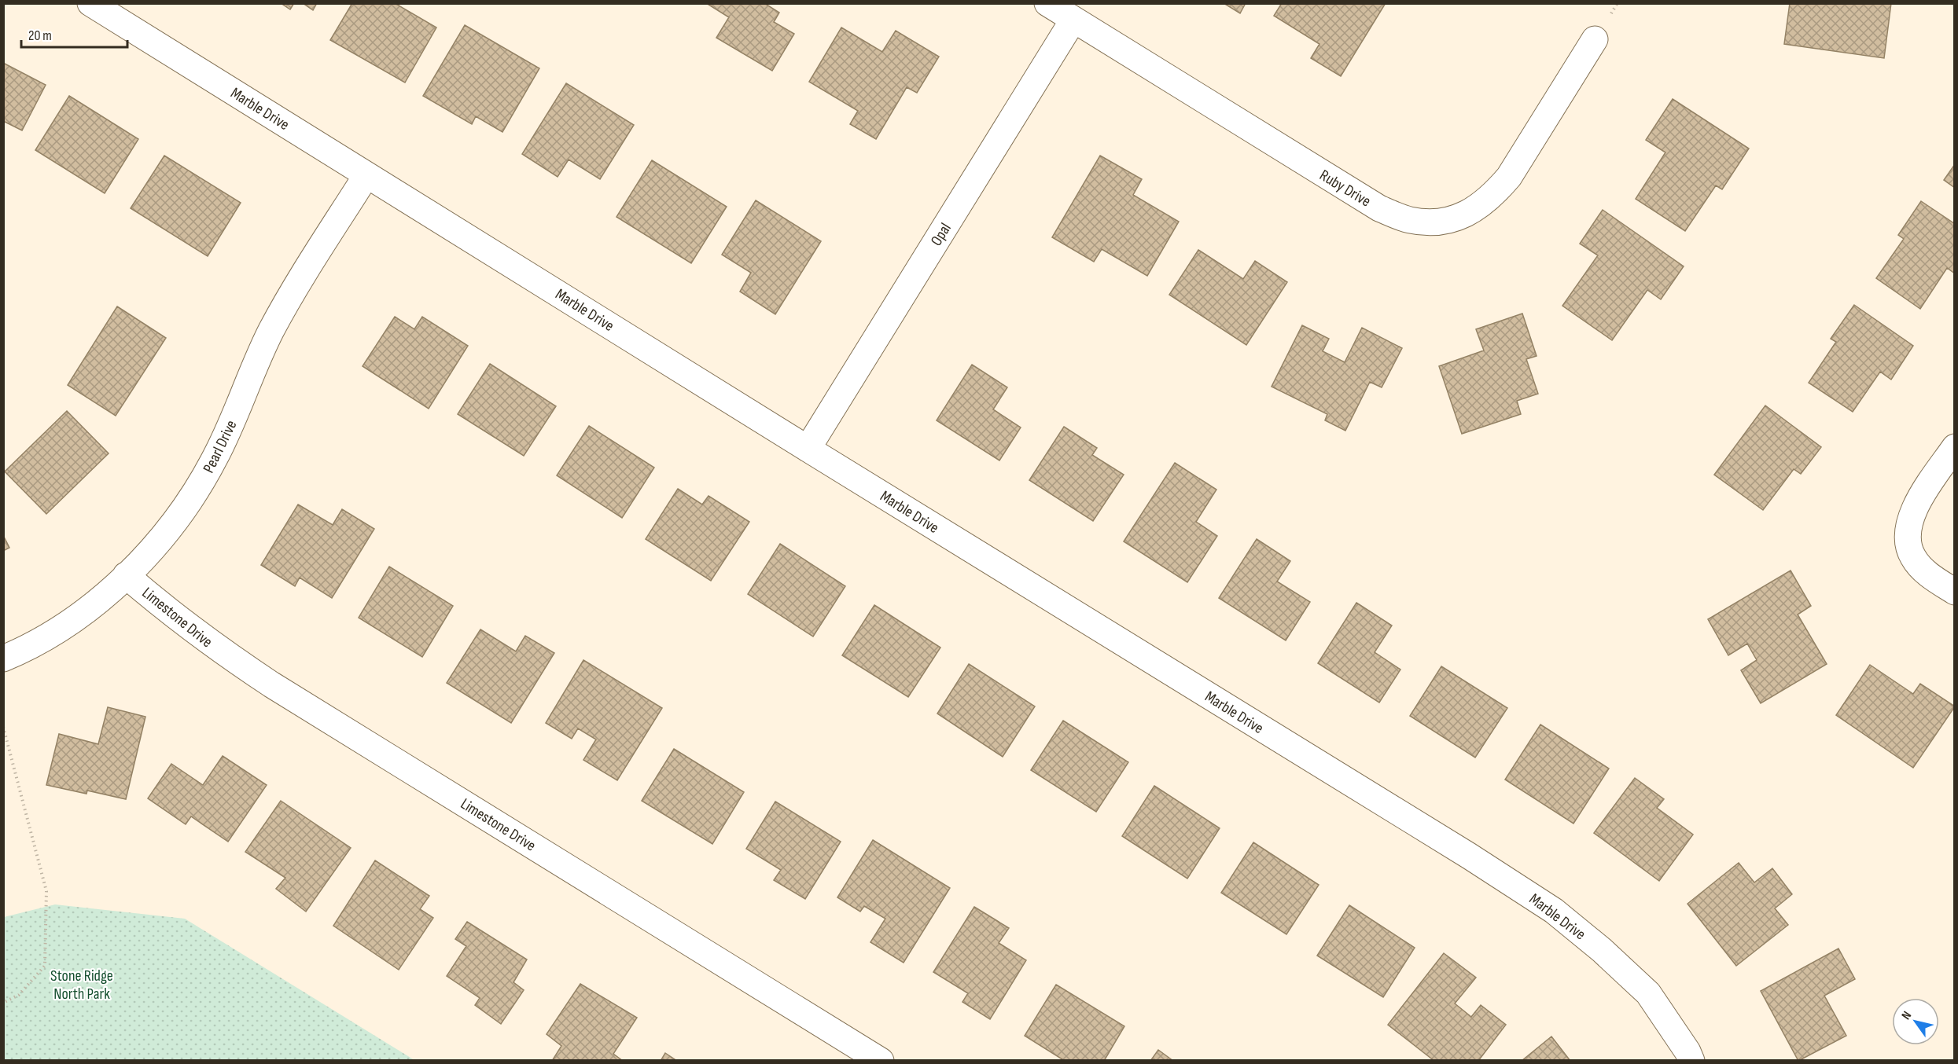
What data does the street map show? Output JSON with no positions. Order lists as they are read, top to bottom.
{
  "streets": {
    "street": [
      "Marble Drive",
      "Ruby Drive",
      "Opal",
      "Pearl Drive",
      "Limestone Drive"
    ]
  },
  "crossings": [
    ["Marble Drive", "Opal"],
    ["Marble Drive", "Pearl Drive"],
    ["Ruby Drive", "Opal"],
    ["Pearl Drive", "Limestone Drive"]
  ],
  "parks": ["Stone Ridge North Park"],
  "scale_bar": "20 m",
  "north": "top left"
}
